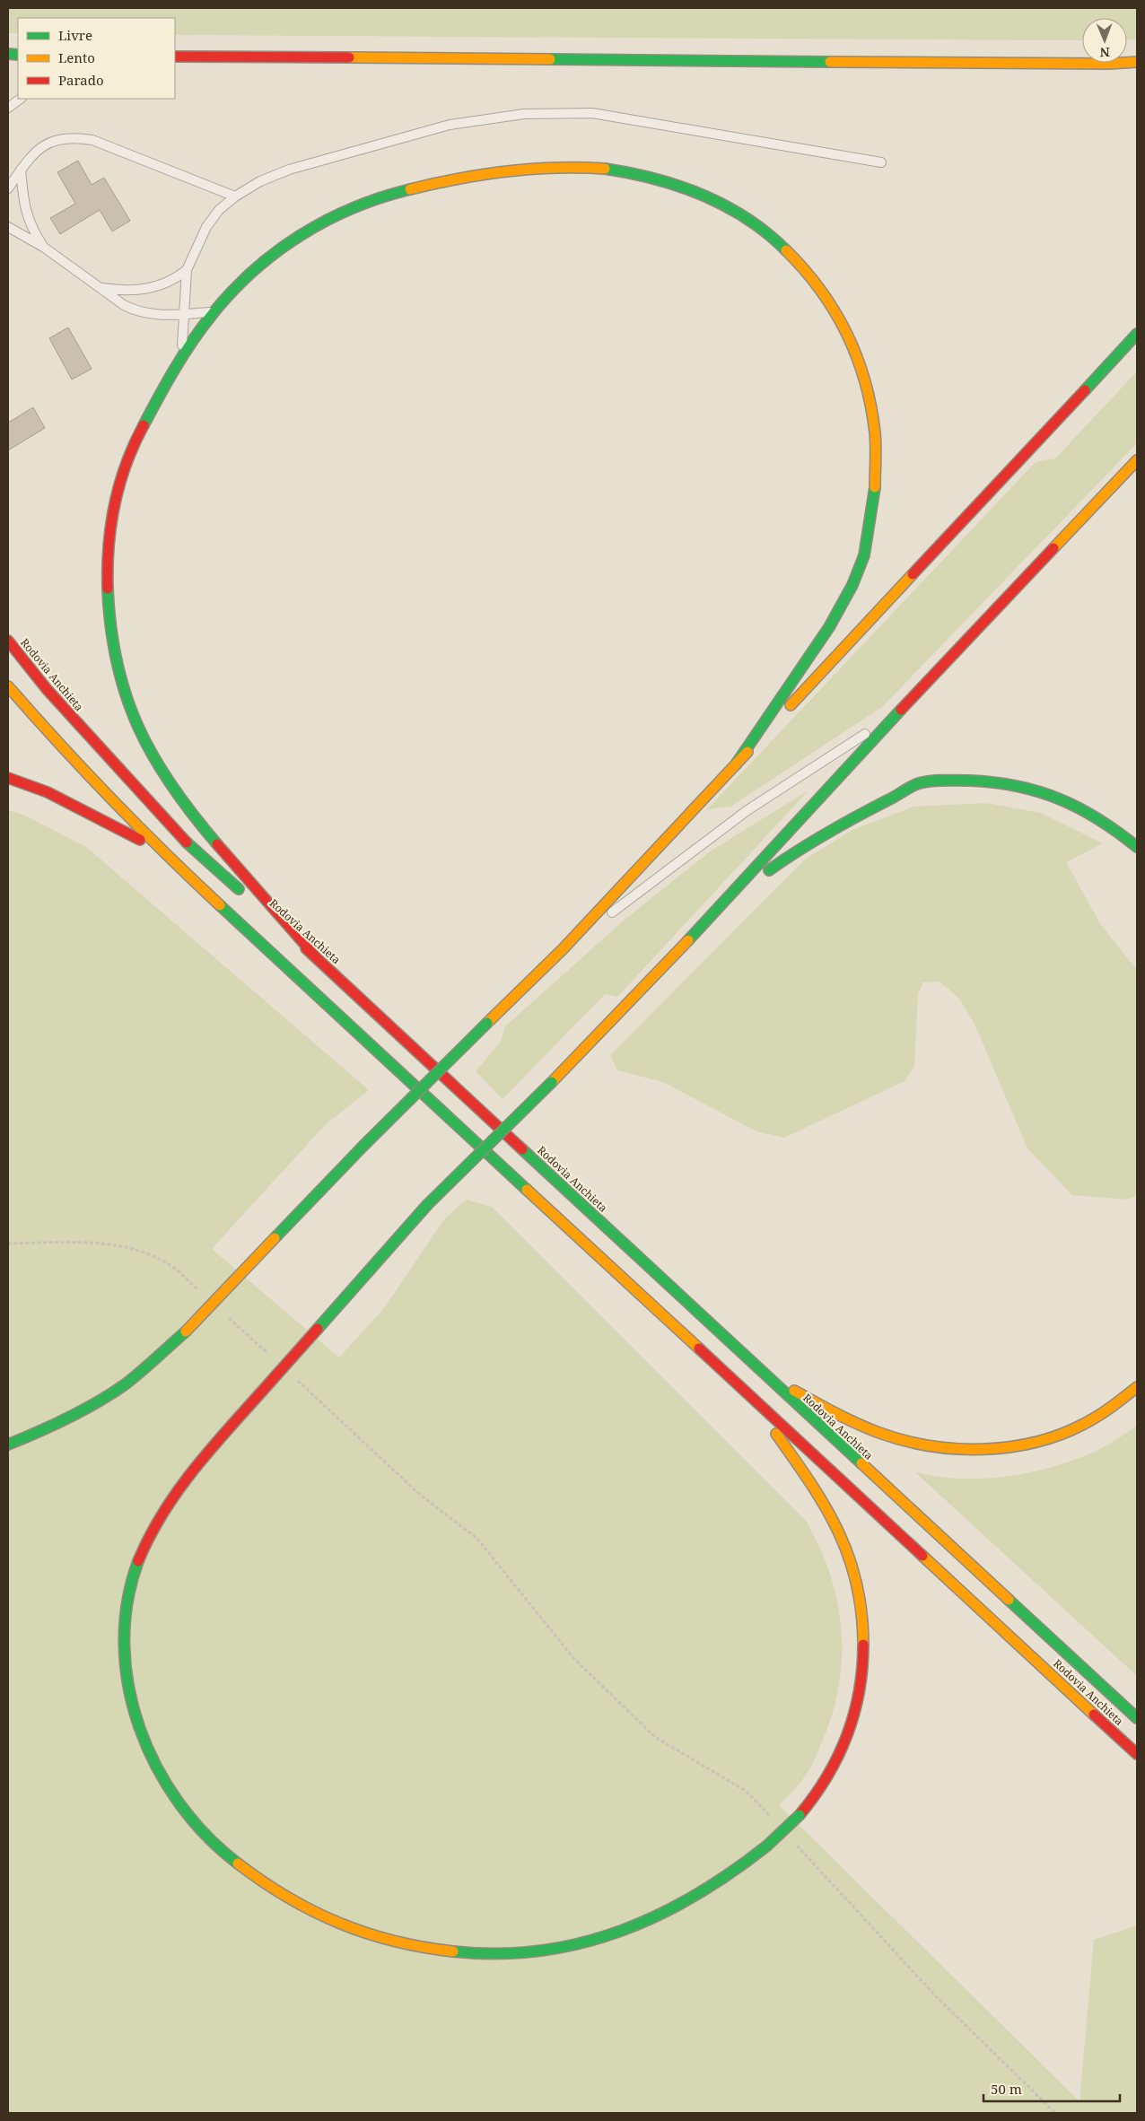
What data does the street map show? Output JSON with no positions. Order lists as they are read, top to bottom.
{
  "streets": {
    "highway": ["Rodovia Anchieta"]
  },
  "legend": ["Livre", "Lento", "Parado"],
  "scale_bar": "50 m",
  "north": "bottom"
}
